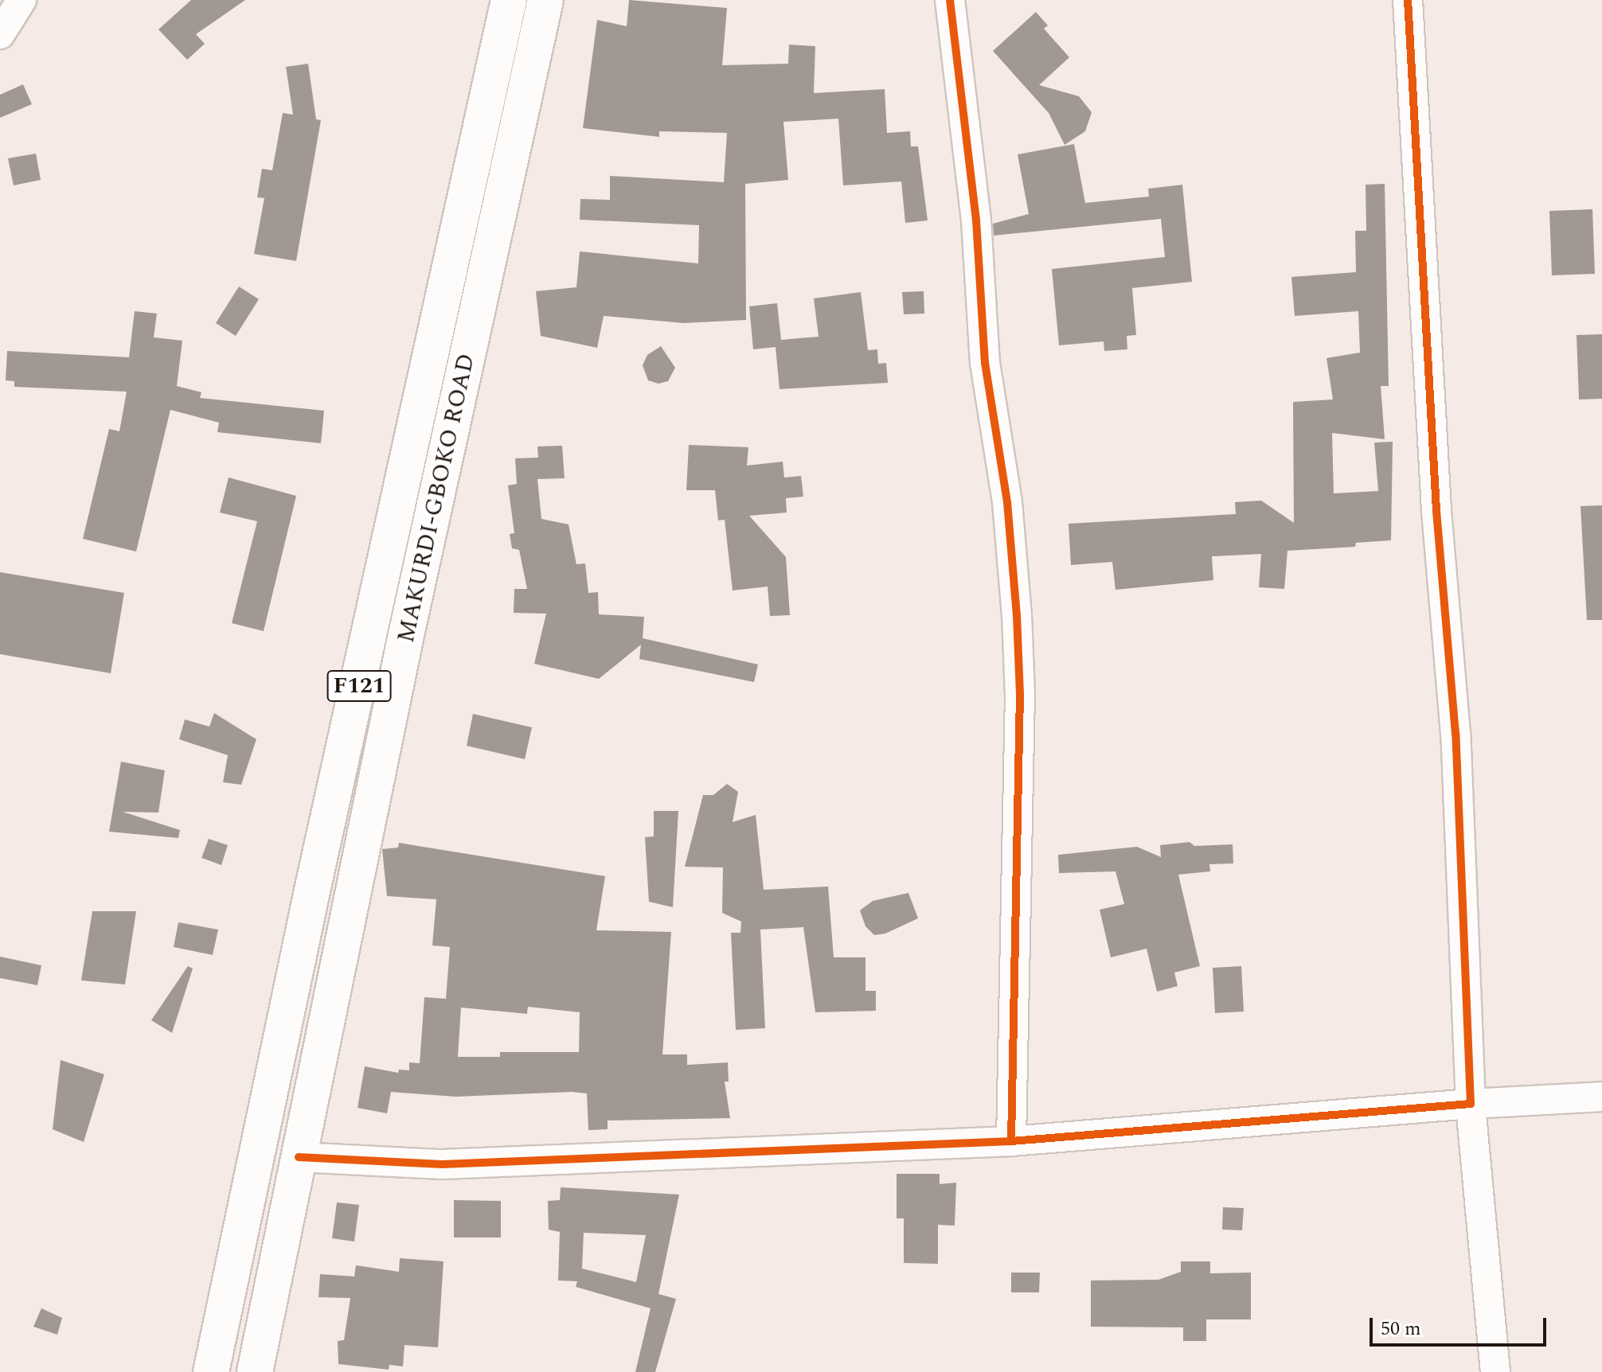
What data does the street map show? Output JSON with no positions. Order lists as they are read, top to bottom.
{
  "streets": {
    "main road": ["MAKURDI-GBOKO ROAD", "F121"]
  },
  "scale_bar": "50 m"
}
